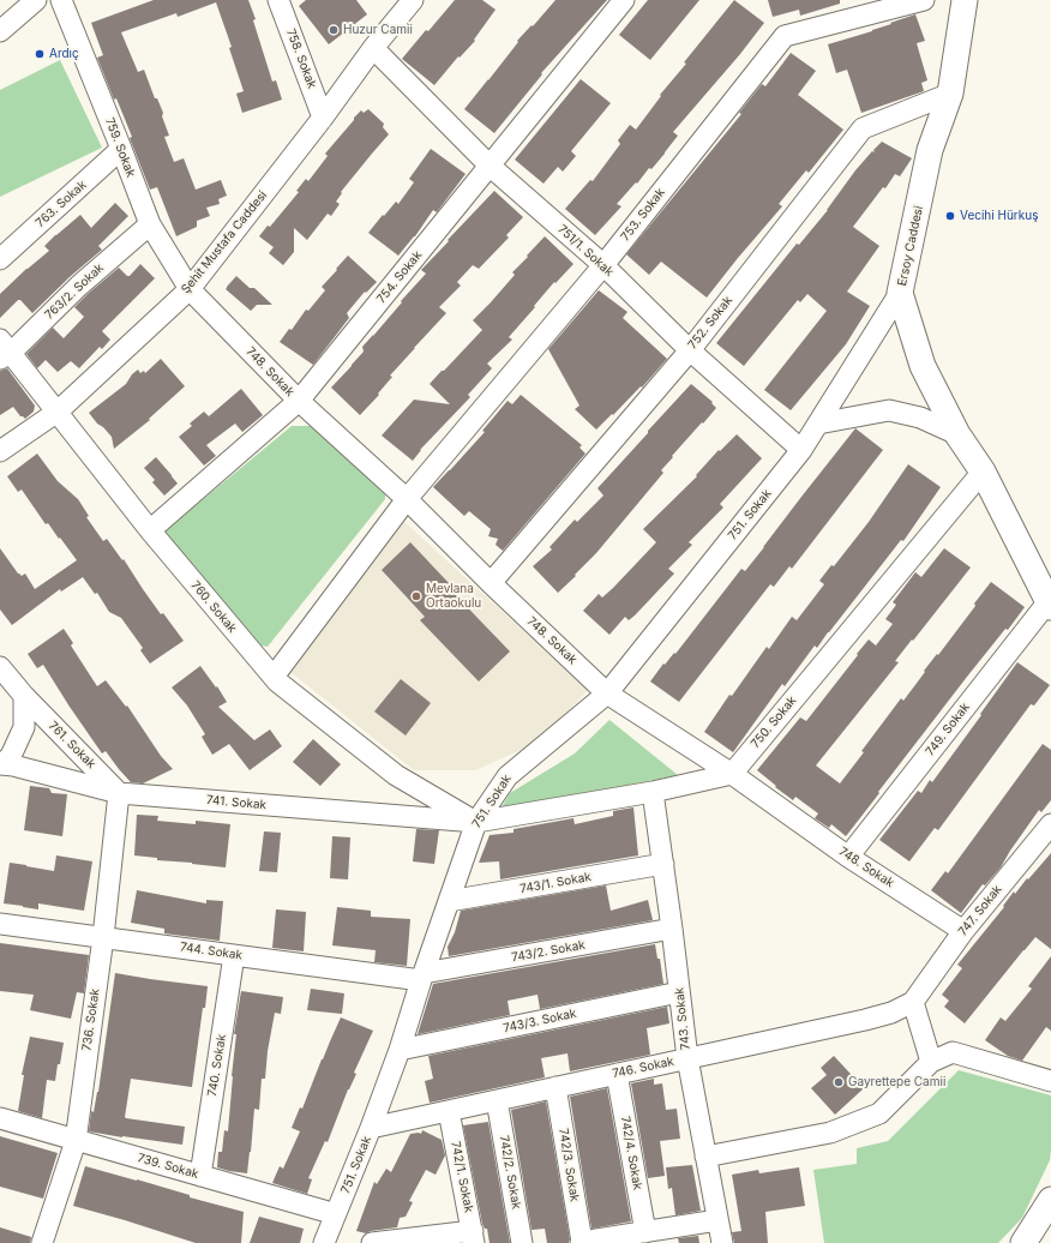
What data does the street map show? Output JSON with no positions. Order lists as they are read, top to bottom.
{
  "streets": {
    "main road": ["Ersoy Caddesi"],
    "street": [
      "758. Sokak",
      "759. Sokak",
      "763. Sokak",
      "753. Sokak",
      "Şehit Mustafa Caddesi",
      "751/1. Sokak",
      "754. Sokak",
      "763/2. Sokak",
      "752. Sokak",
      "748. Sokak",
      "751. Sokak",
      "760. Sokak",
      "750. Sokak",
      "749. Sokak",
      "761. Sokak",
      "741. Sokak",
      "743/1. Sokak",
      "747. Sokak",
      "744. Sokak",
      "743/2. Sokak",
      "743. Sokak",
      "736. Sokak",
      "743/3. Sokak",
      "740. Sokak",
      "746. Sokak",
      "742/4. Sokak",
      "742/3. Sokak",
      "739. Sokak",
      "742/2. Sokak",
      "742/1. Sokak"
    ]
  },
  "crossings": [
    ["758. Sokak", "Şehit Mustafa Caddesi"],
    ["759. Sokak", "763. Sokak"],
    ["759. Sokak", "Şehit Mustafa Caddesi"],
    ["759. Sokak", "763/2. Sokak"],
    ["759. Sokak", "748. Sokak"],
    ["753. Sokak", "751/1. Sokak"],
    ["753. Sokak", "748. Sokak"],
    ["753. Sokak", "760. Sokak"],
    ["Şehit Mustafa Caddesi", "751/1. Sokak"],
    ["Şehit Mustafa Caddesi", "748. Sokak"],
    ["Şehit Mustafa Caddesi", "760. Sokak"],
    ["Ersoy Caddesi", "752. Sokak"],
    ["Ersoy Caddesi", "751. Sokak"],
    ["Ersoy Caddesi", "750. Sokak"],
    ["Ersoy Caddesi", "749. Sokak"],
    ["751/1. Sokak", "754. Sokak"],
    ["751/1. Sokak", "752. Sokak"],
    ["751/1. Sokak", "751. Sokak"],
    ["754. Sokak", "748. Sokak"],
    ["754. Sokak", "760. Sokak"],
    ["763/2. Sokak", "760. Sokak"],
    ["752. Sokak", "748. Sokak"],
    ["748. Sokak", "751. Sokak"],
    ["748. Sokak", "750. Sokak"],
    ["748. Sokak", "749. Sokak"],
    ["748. Sokak", "747. Sokak"],
    ["751. Sokak", "760. Sokak"],
    ["751. Sokak", "741. Sokak"],
    ["751. Sokak", "743/1. Sokak"],
    ["751. Sokak", "744. Sokak"],
    ["751. Sokak", "743/2. Sokak"],
    ["751. Sokak", "743/3. Sokak"],
    ["751. Sokak", "746. Sokak"],
    ["751. Sokak", "739. Sokak"],
    ["760. Sokak", "741. Sokak"],
    ["761. Sokak", "741. Sokak"],
    ["761. Sokak", "736. Sokak"],
    ["741. Sokak", "736. Sokak"],
    ["743/1. Sokak", "743. Sokak"],
    ["747. Sokak", "746. Sokak"],
    ["744. Sokak", "743/2. Sokak"],
    ["744. Sokak", "736. Sokak"],
    ["744. Sokak", "740. Sokak"],
    ["743/2. Sokak", "743. Sokak"],
    ["743. Sokak", "743/3. Sokak"],
    ["743. Sokak", "746. Sokak"],
    ["736. Sokak", "739. Sokak"],
    ["740. Sokak", "739. Sokak"],
    ["746. Sokak", "742/4. Sokak"],
    ["746. Sokak", "742/3. Sokak"],
    ["746. Sokak", "742/2. Sokak"],
    ["746. Sokak", "742/1. Sokak"]
  ],
  "places": [
    "Huzur Camii",
    "Ardıç",
    "Vecihi Hürkuş",
    "Mevlana Ortaokulu",
    "Gayrettepe Camii"
  ]
}
